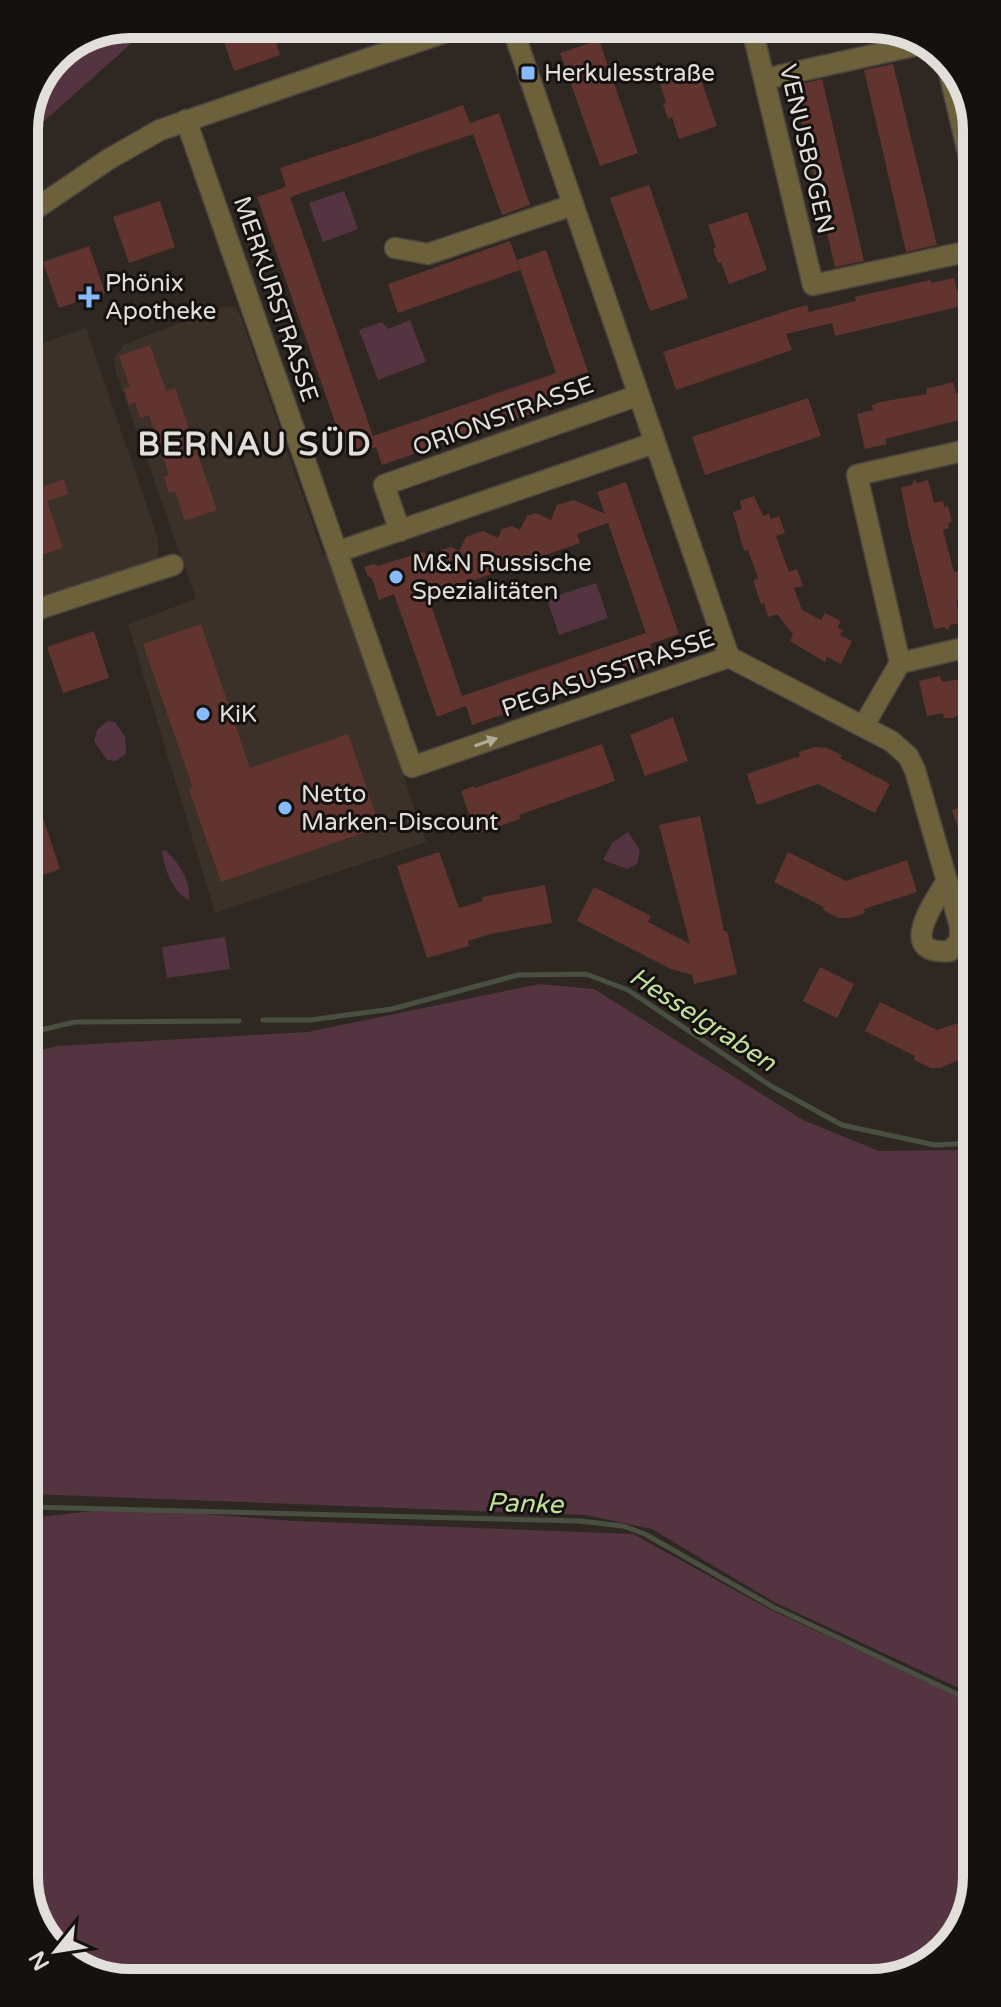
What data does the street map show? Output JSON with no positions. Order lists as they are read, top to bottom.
{
  "streets": {
    "street": [
      "VENUSBOGEN",
      "MERKURSTRASSE",
      "ORIONSTRASSE",
      "PEGASUSSTRASSE"
    ]
  },
  "crossings": [
    ["MERKURSTRASSE", "PEGASUSSTRASSE"]
  ],
  "one_way": ["PEGASUSSTRASSE"],
  "districts": ["BERNAU SÜD"],
  "water": ["Hesselgraben", "Panke"],
  "places": {
    "transit": ["Herkulesstraße"],
    "health": ["Phönix Apotheke"],
    "other": ["M&N Russische Spezialitäten", "KiK", "Netto Marken-Discount"]
  },
  "north": "bottom left"
}
